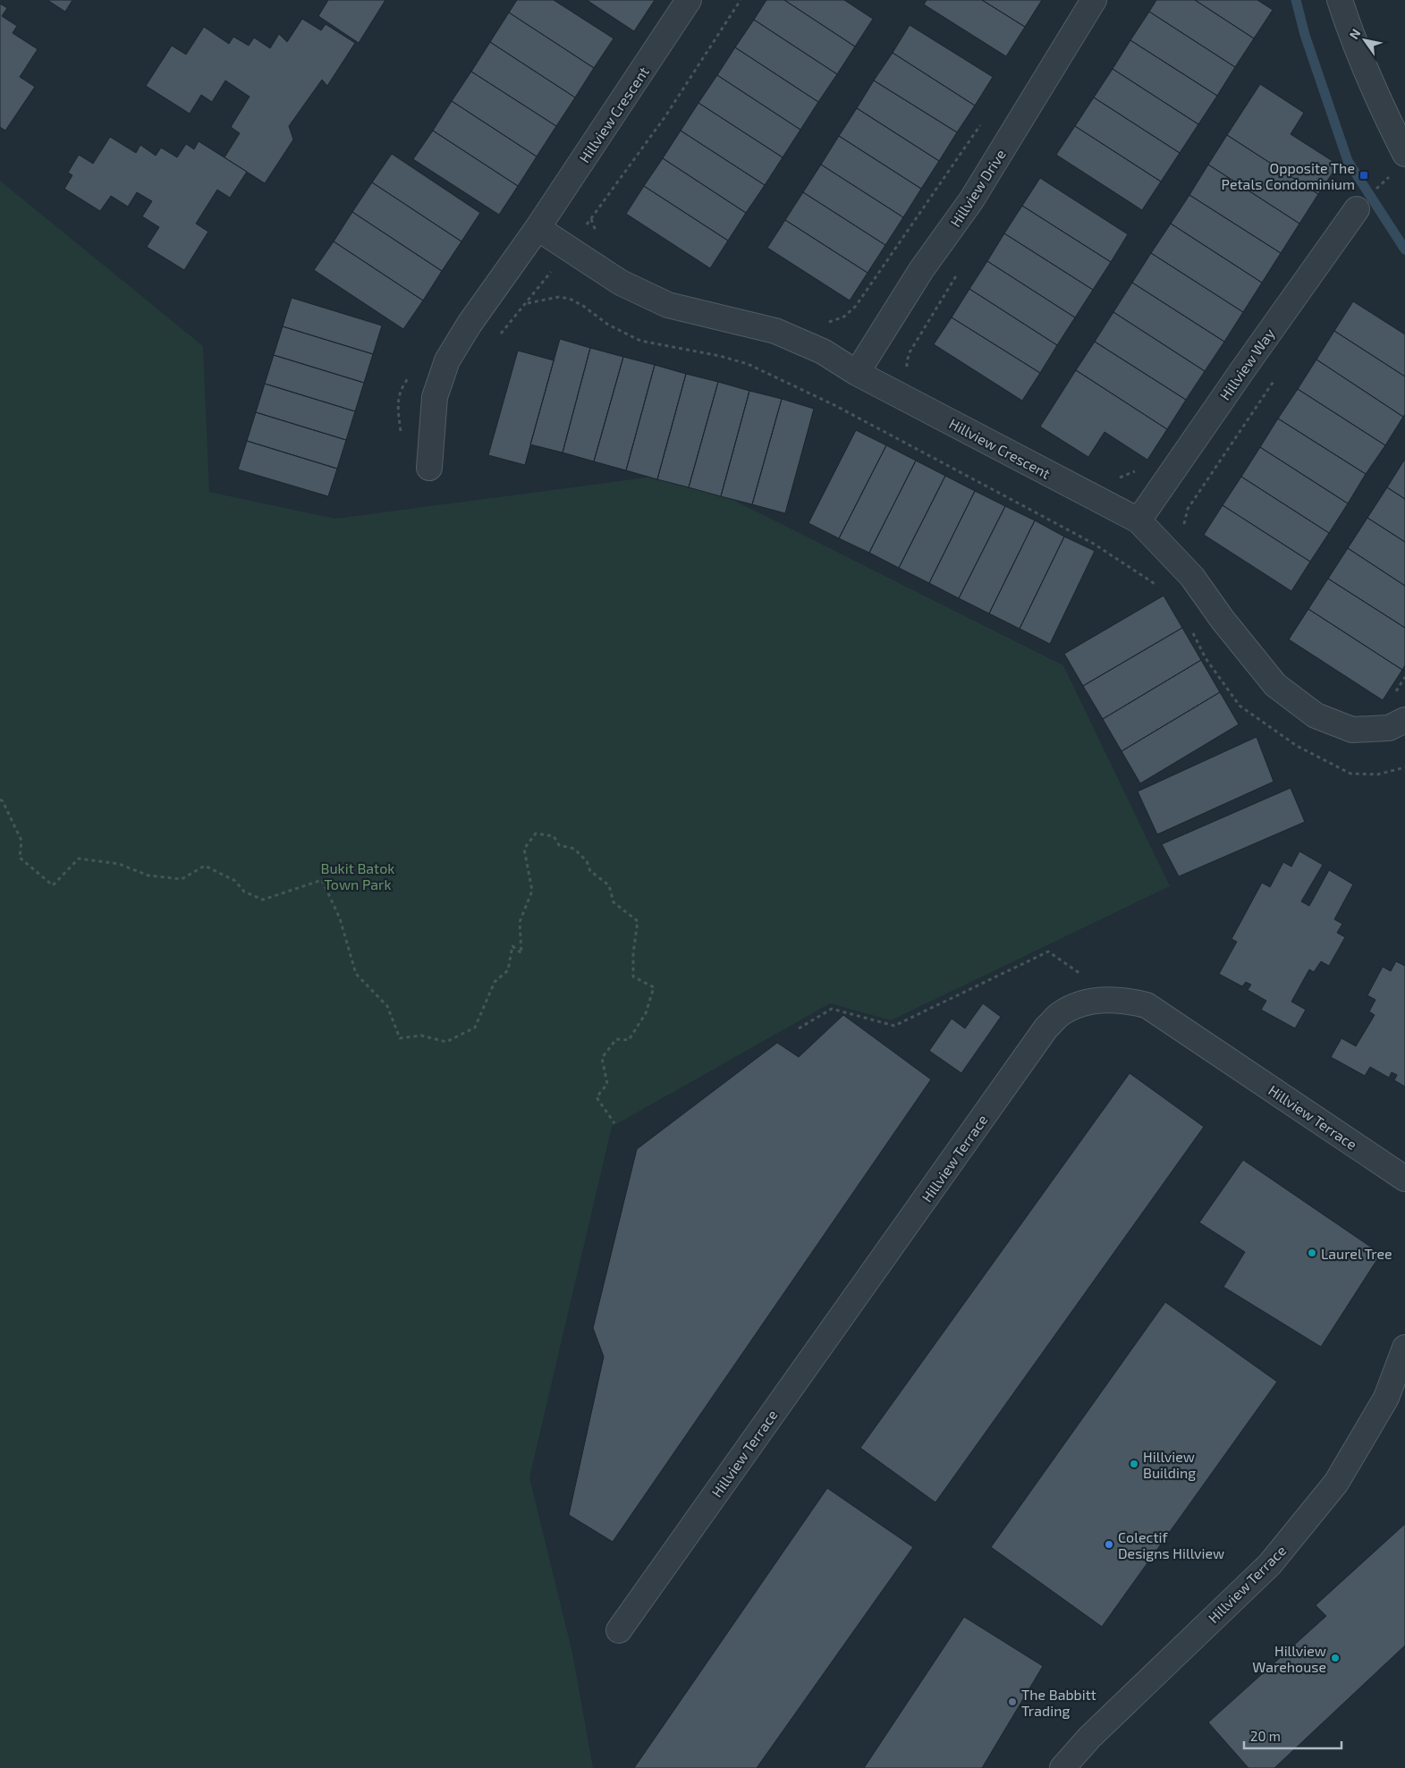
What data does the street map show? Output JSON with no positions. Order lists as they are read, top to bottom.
{
  "streets": {
    "street": [
      "Hillview Crescent",
      "Hillview Drive",
      "Hillview Way",
      "Hillview Terrace"
    ]
  },
  "crossings": [
    ["Hillview Crescent", "Hillview Drive"],
    ["Hillview Crescent", "Hillview Way"]
  ],
  "parks": ["Bukit Batok Town Park"],
  "places": {
    "transit": ["Opposite The Petals Condominium"],
    "other": [
      "Laurel Tree",
      "Hillview Building",
      "Colectif Designs Hillview",
      "Hillview Warehouse",
      "The Babbitt Trading"
    ]
  },
  "scale_bar": "20 m",
  "north": "top left"
}
